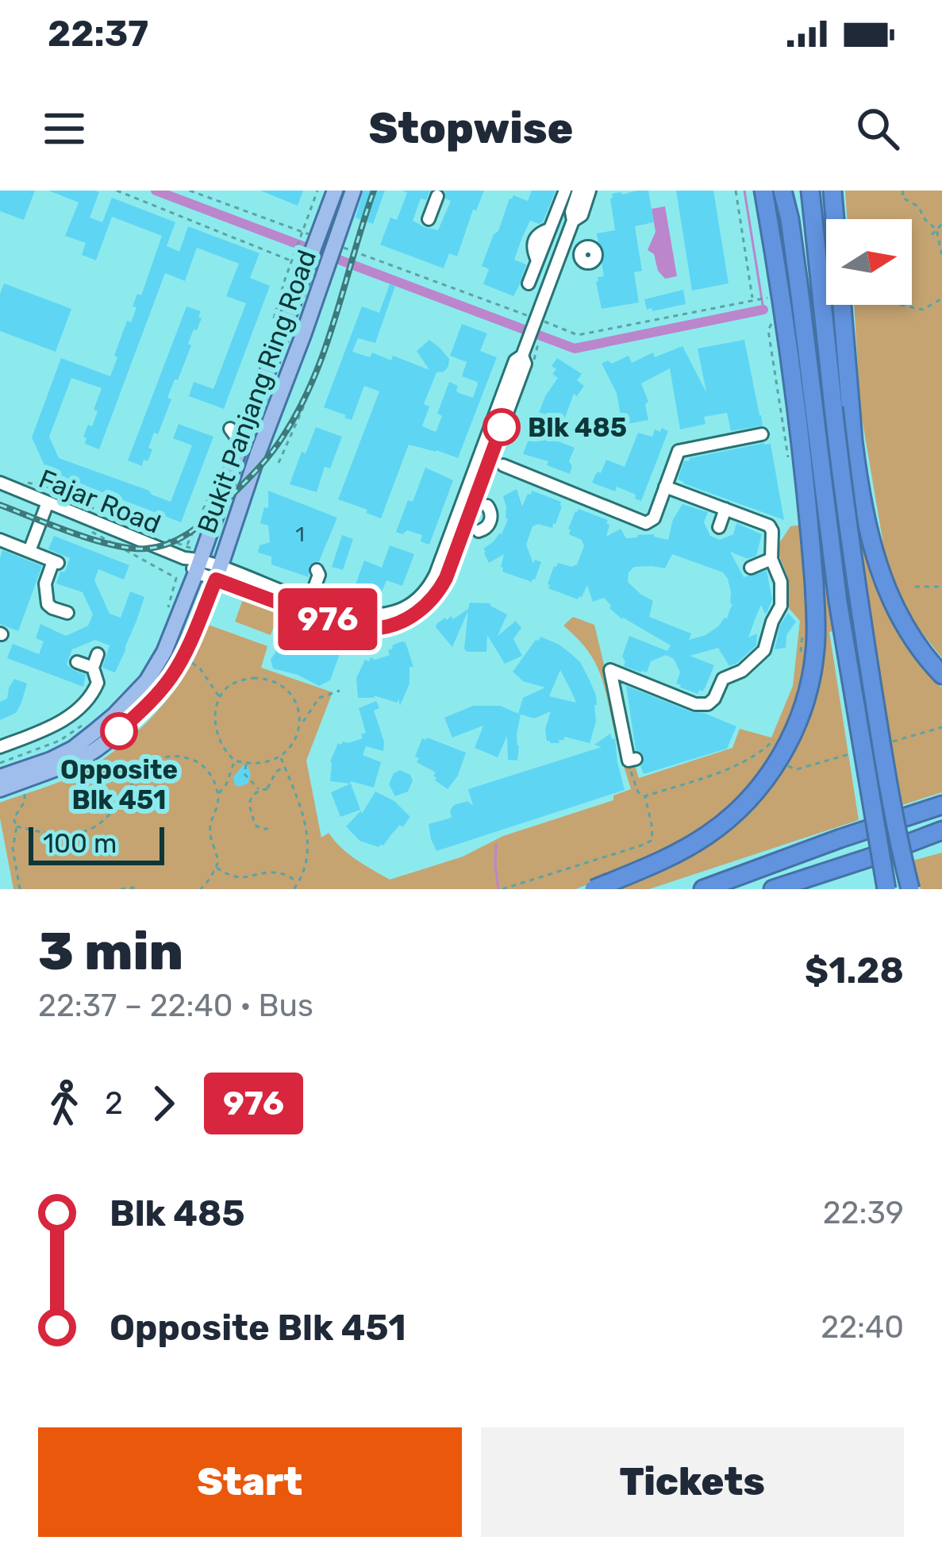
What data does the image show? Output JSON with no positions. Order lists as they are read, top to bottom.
{
  "streets": {
    "main road": ["Bukit Panjang Ring Road"],
    "street": ["Fajar Road"]
  },
  "crossings": [
    ["Bukit Panjang Ring Road", "Fajar Road"]
  ],
  "places": ["Blk 485", "Opposite Blk 451"],
  "lines": ["bus line 976"],
  "house_numbers": ["1"],
  "scale_bar": "100 m",
  "north": "right",
  "page": {
    "status": "22:37",
    "header": "Stopwise",
    "on_map": "976",
    "scale": "100 m",
    "heading": ["3 min", "22:37 – 22:40 · Bus", "$1.28"],
    "legs": ["2", "976"],
    "list": [
      {
        "name": "Blk 485",
        "value": "22:39"
      },
      {
        "name": "Opposite Blk 451",
        "value": "22:40"
      }
    ],
    "buttons": ["Start", "Tickets"]
  }
}
